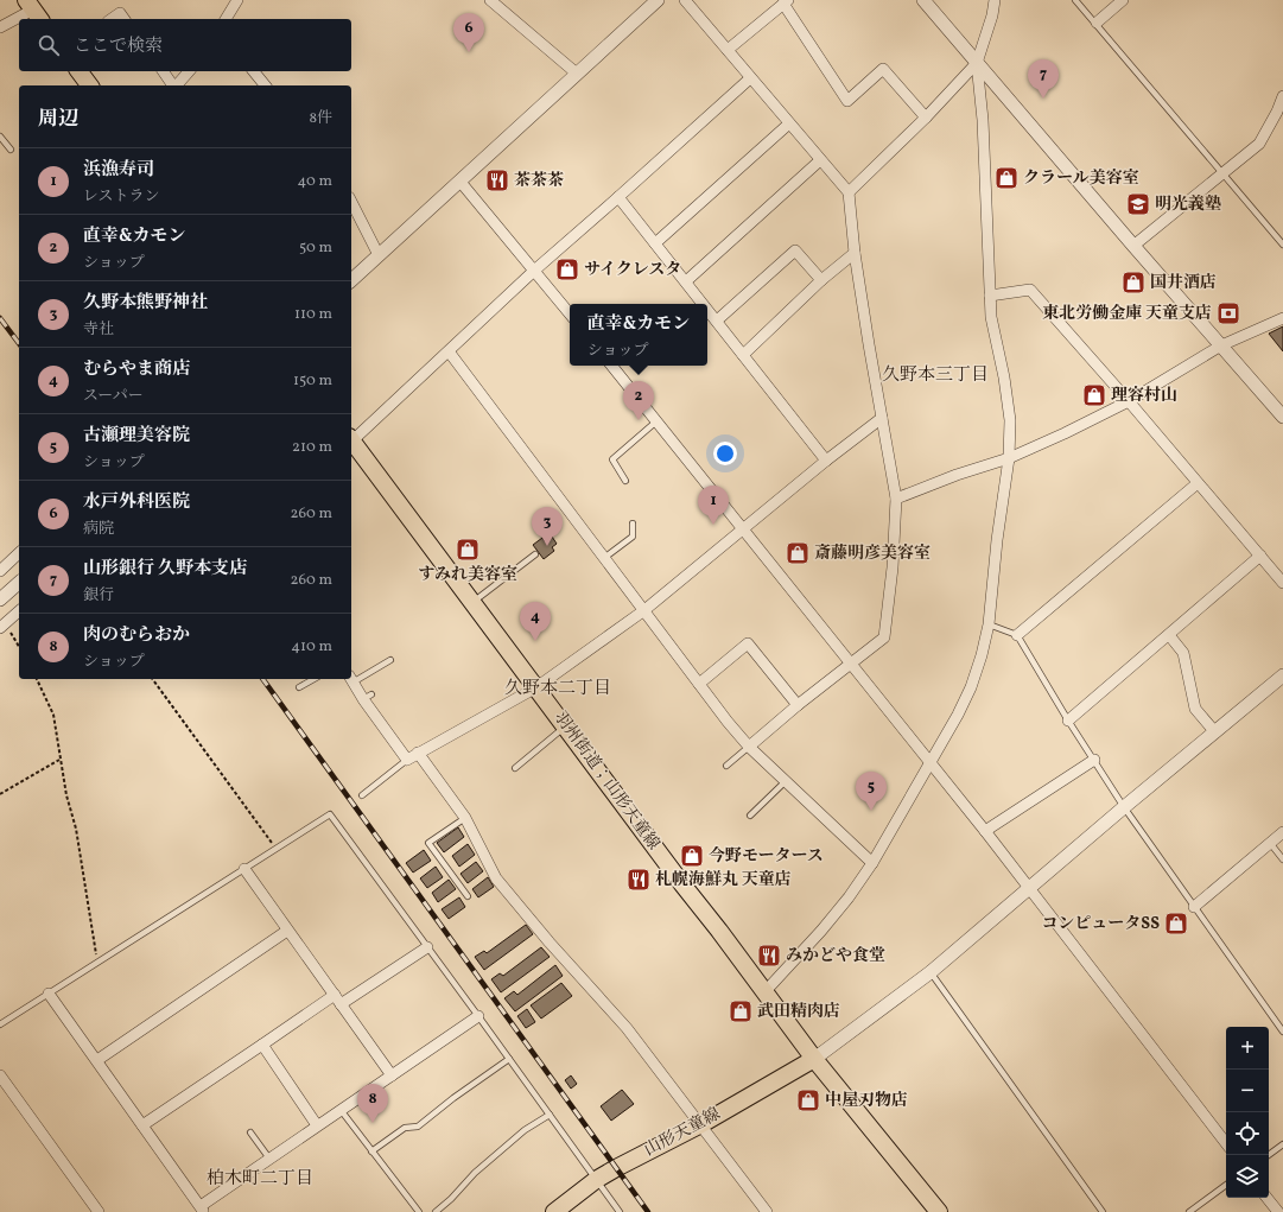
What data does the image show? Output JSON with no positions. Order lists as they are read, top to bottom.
{
  "streets": {
    "main road": ["羽州街道；山形天童線", "山形天童線"]
  },
  "crossings": [
    ["羽州街道；山形天童線", "山形天童線"]
  ],
  "districts": ["久野本三丁目", "久野本二丁目", "柏木町二丁目"],
  "places": {
    "shop": [
      "クラール美容室",
      "サイクレスタ",
      "国井酒店",
      "理容村山",
      "すみれ美容室",
      "斎藤明彦美容室",
      "今野モータース",
      "コンピュータSS",
      "武田精肉店",
      "中屋刃物店"
    ],
    "restaurant": ["茶茶茶", "札幌海鮮丸 天童店", "みかどや食堂"],
    "school or university": ["明光義塾"],
    "bank": ["東北労働金庫 天童支店"]
  },
  "page": {
    "pins": [
      "6",
      "7",
      "2",
      "1",
      "3",
      "4",
      "5",
      "8"
    ],
    "search": "ここで検索",
    "heading": ["周辺", "8件"],
    "list": [
      {
        "mark": "1",
        "name": "浜漁寿司",
        "note": "レストラン",
        "value": "40 m"
      },
      {
        "mark": "2",
        "name": "直幸&カモン",
        "note": "ショップ",
        "value": "50 m"
      },
      {
        "mark": "3",
        "name": "久野本熊野神社",
        "note": "寺社",
        "value": "110 m"
      },
      {
        "mark": "4",
        "name": "むらやま商店",
        "note": "スーパー",
        "value": "150 m"
      },
      {
        "mark": "5",
        "name": "古瀬理美容院",
        "note": "ショップ",
        "value": "210 m"
      },
      {
        "mark": "6",
        "name": "水戸外科医院",
        "note": "病院",
        "value": "260 m"
      },
      {
        "mark": "7",
        "name": "山形銀行 久野本支店",
        "note": "銀行",
        "value": "260 m"
      },
      {
        "mark": "8",
        "name": "肉のむらおか",
        "note": "ショップ",
        "value": "410 m"
      }
    ],
    "popup": ["直幸&カモン", "ショップ"],
    "map_buttons": ["+", "−"]
  }
}
